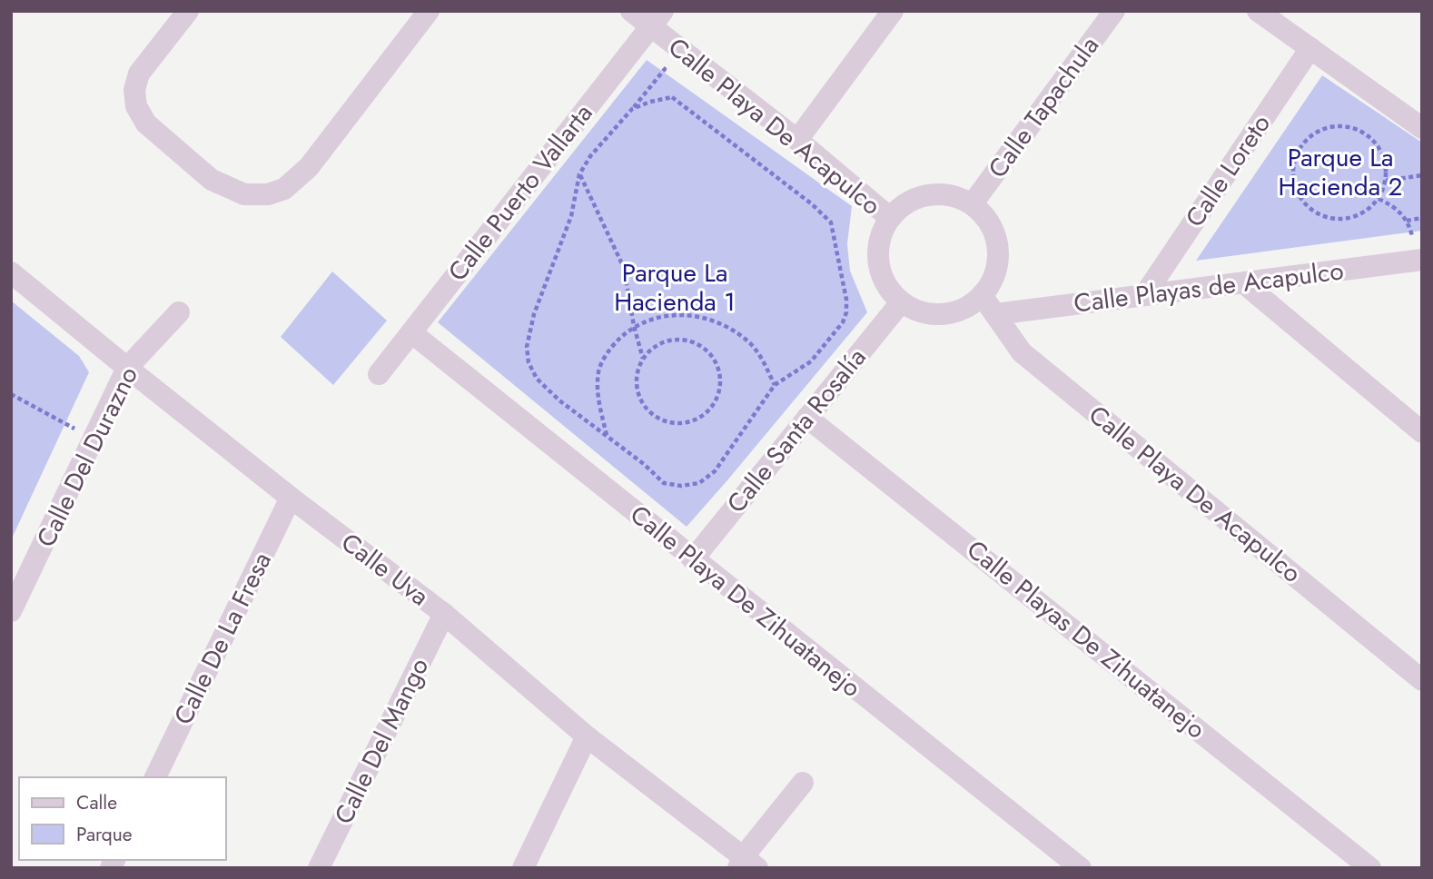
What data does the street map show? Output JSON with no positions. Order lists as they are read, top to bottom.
{
  "streets": {
    "street": [
      "Calle Tapachula",
      "Calle Playa De Acapulco",
      "Calle Loreto",
      "Calle Puerto Vallarta",
      "Calle Playas de Acapulco",
      "Calle Santa Rosalía",
      "Calle Del Durazno",
      "Calle Uva",
      "Calle Playa De Zihuatanejo",
      "Calle De La Fresa",
      "Calle Playas De Zihuatanejo",
      "Calle Del Mango"
    ]
  },
  "crossings": [
    ["Calle Tapachula", "Calle Playa De Acapulco"],
    ["Calle Tapachula", "Calle Santa Rosalía"],
    ["Calle Playa De Acapulco", "Calle Puerto Vallarta"],
    ["Calle Playa De Acapulco", "Calle Playas de Acapulco"],
    ["Calle Playa De Acapulco", "Calle Santa Rosalía"],
    ["Calle Loreto", "Calle Playas de Acapulco"],
    ["Calle Puerto Vallarta", "Calle Playa De Zihuatanejo"],
    ["Calle Santa Rosalía", "Calle Playa De Zihuatanejo"],
    ["Calle Santa Rosalía", "Calle Playas De Zihuatanejo"],
    ["Calle Del Durazno", "Calle Uva"],
    ["Calle Uva", "Calle De La Fresa"],
    ["Calle Uva", "Calle Del Mango"]
  ],
  "parks": ["Parque La Hacienda 2", "Parque La Hacienda 1"],
  "legend": ["Calle", "Parque"]
}
